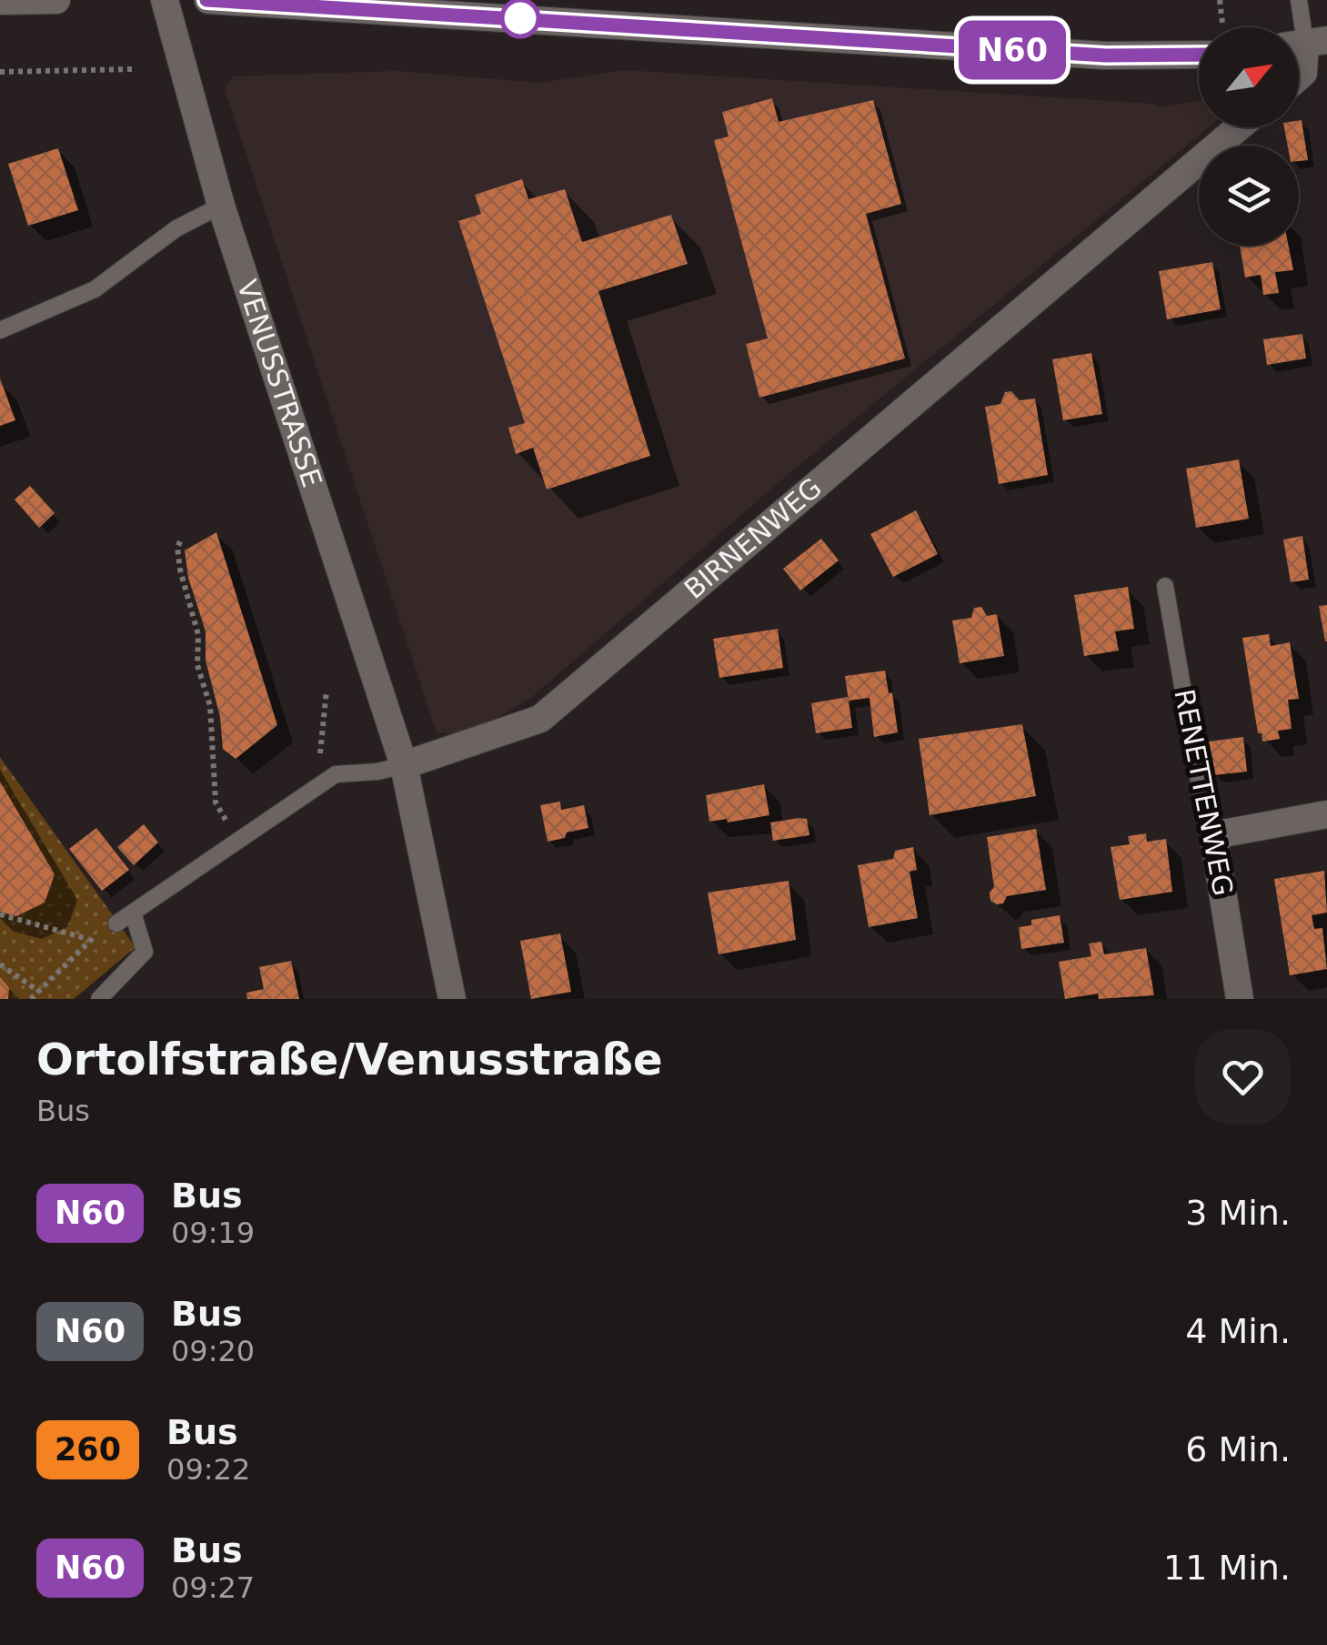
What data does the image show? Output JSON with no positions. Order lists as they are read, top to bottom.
{
  "streets": {
    "street": ["VENUSSTRASSE", "BIRNENWEG", "RENETTENWEG"]
  },
  "crossings": [
    ["VENUSSTRASSE", "BIRNENWEG"]
  ],
  "lines": ["bus line N60"],
  "north": "top right",
  "page": {
    "on_map": "N60",
    "heading": ["Ortolfstraße/Venusstraße", "Bus"],
    "list": [
      {
        "mark": "N60",
        "name": "Bus",
        "note": "09:19",
        "value": "3 Min."
      },
      {
        "mark": "N60",
        "name": "Bus",
        "note": "09:20",
        "value": "4 Min."
      },
      {
        "mark": "260",
        "name": "Bus",
        "note": "09:22",
        "value": "6 Min."
      },
      {
        "mark": "N60",
        "name": "Bus",
        "note": "09:27",
        "value": "11 Min."
      }
    ]
  }
}
